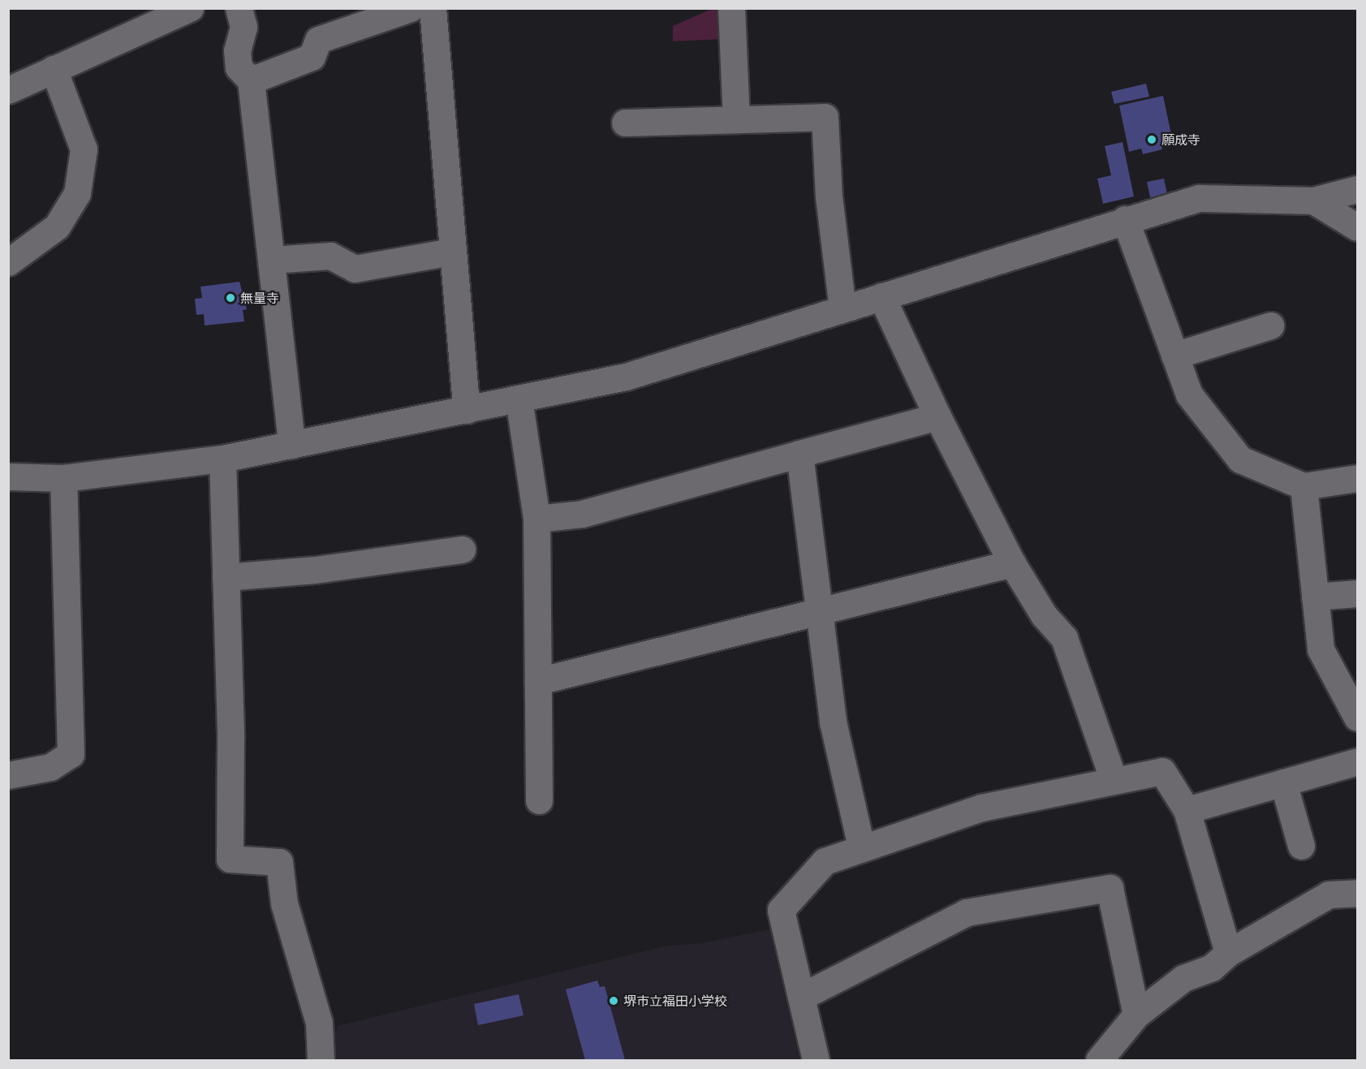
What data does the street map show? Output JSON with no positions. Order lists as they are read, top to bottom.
{
  "places": ["願成寺", "無量寺", "堺市立福田小学校"]
}
